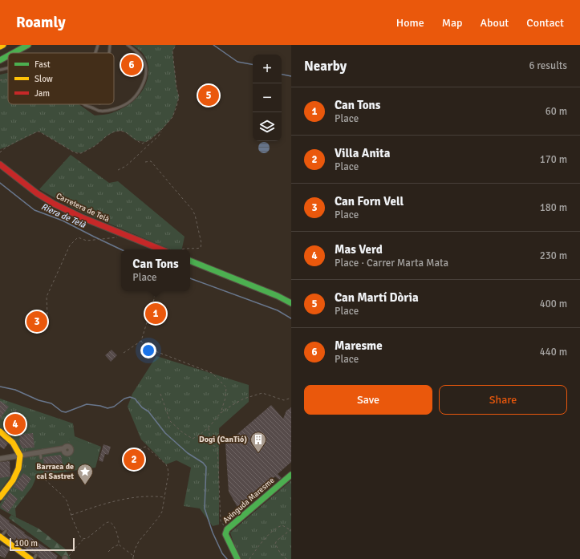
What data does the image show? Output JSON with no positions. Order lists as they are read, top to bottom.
{
  "streets": {
    "main road": ["Carretera de Teià", "Avinguda Maresme"]
  },
  "water": ["Riera de Teià"],
  "places": {
    "building": ["Dogi (CanTió)"],
    "place": ["Barraca de cal Sastret"]
  },
  "legend": ["Fast", "Slow", "Jam"],
  "scale_bar": "100 m",
  "page": {
    "header": "Roamly",
    "nav": [
      "Home",
      "Map",
      "About",
      "Contact"
    ],
    "heading": ["Nearby", "6 results"],
    "pins": [
      "6",
      "5",
      "1",
      "3",
      "4",
      "2"
    ],
    "map_buttons": ["+", "−"],
    "list": [
      {
        "mark": "1",
        "name": "Can Tons",
        "note": "Place",
        "value": "60 m"
      },
      {
        "mark": "2",
        "name": "Villa Anita",
        "note": "Place",
        "value": "170 m"
      },
      {
        "mark": "3",
        "name": "Can Forn Vell",
        "note": "Place",
        "value": "180 m"
      },
      {
        "mark": "4",
        "name": "Mas Verd",
        "note": "Place · Carrer Marta Mata",
        "value": "230 m"
      },
      {
        "mark": "5",
        "name": "Can Martí Dòria",
        "note": "Place",
        "value": "400 m"
      },
      {
        "mark": "6",
        "name": "Maresme",
        "note": "Place",
        "value": "440 m"
      }
    ],
    "popup": ["Can Tons", "Place"],
    "buttons": ["Save", "Share"],
    "scale": "100 m"
  }
}
